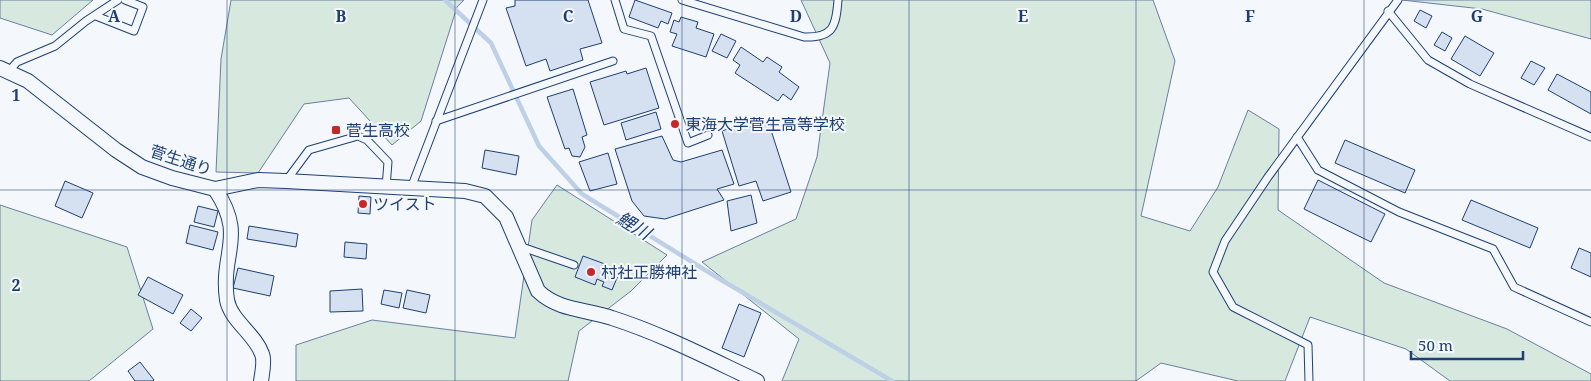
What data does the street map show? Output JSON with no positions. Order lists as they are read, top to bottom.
{
  "streets": {
    "street": ["菅生通り"]
  },
  "water": ["鯉川"],
  "places": {
    "other": ["東海大学菅生高等学校", "ツイスト", "村社正勝神社"],
    "transit": ["菅生高校"]
  },
  "scale_bar": "50 m",
  "grid": {
    "columns": [
      "A",
      "B",
      "C",
      "D",
      "E",
      "F",
      "G"
    ],
    "rows": ["1", "2"]
  }
}
